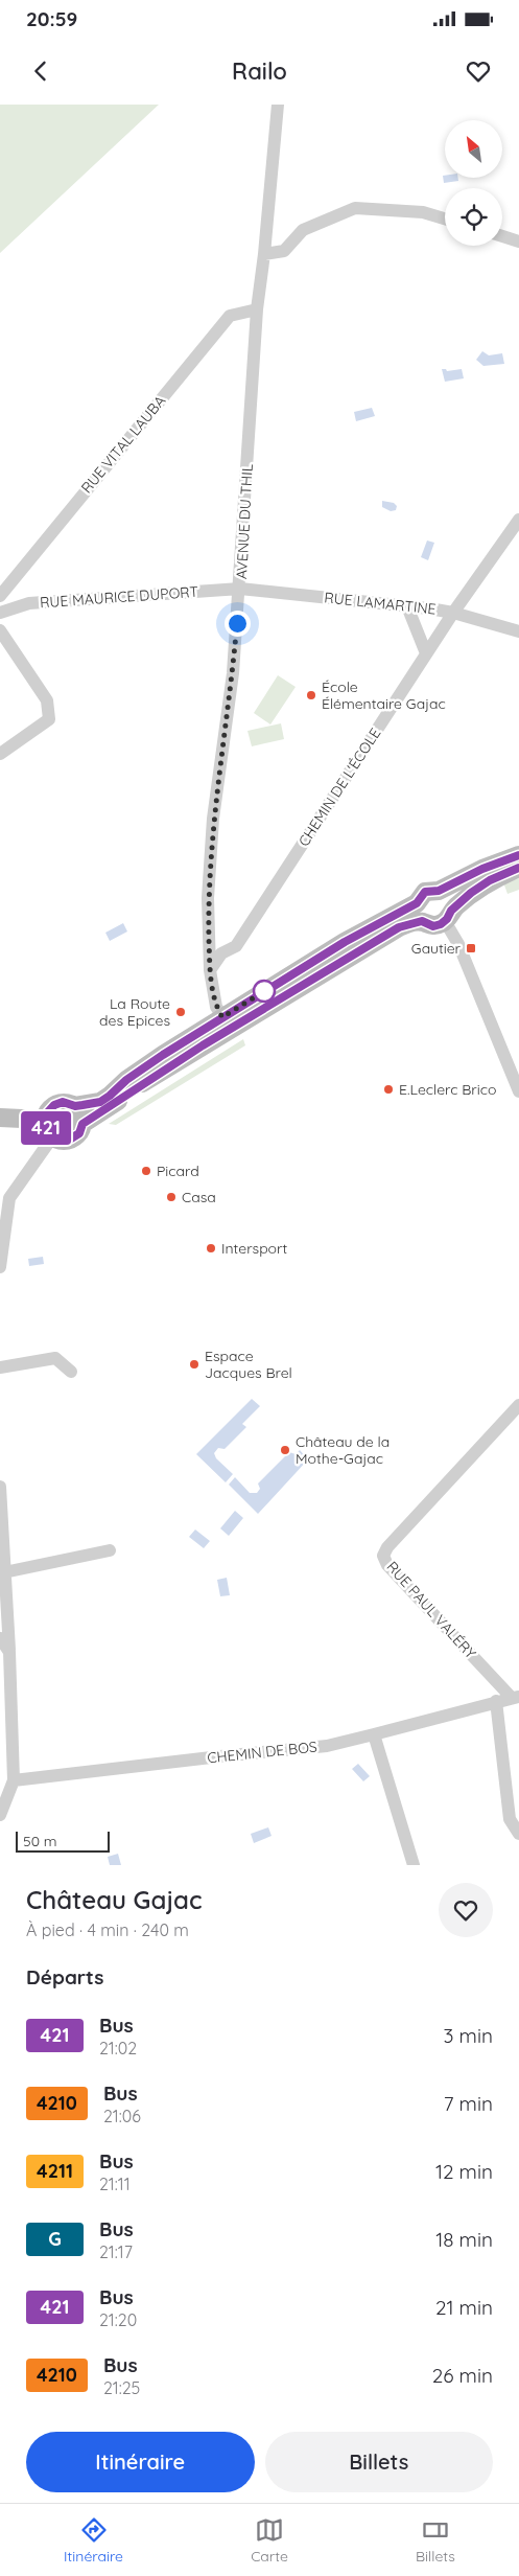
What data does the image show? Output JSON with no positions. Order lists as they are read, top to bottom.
{
  "streets": {
    "street": [
      "RUE VITAL LAUBA",
      "AVENUE DU THIL",
      "RUE MAURICE DUPORT",
      "RUE LAMARTINE",
      "CHEMIN DE L'ÉCOLE",
      "RUE PAUL VALÉRY",
      "CHEMIN DE BOS"
    ]
  },
  "crossings": [
    ["RUE VITAL LAUBA", "AVENUE DU THIL"],
    ["AVENUE DU THIL", "RUE MAURICE DUPORT"],
    ["AVENUE DU THIL", "RUE LAMARTINE"],
    ["AVENUE DU THIL", "CHEMIN DE L'ÉCOLE"],
    ["RUE MAURICE DUPORT", "RUE LAMARTINE"],
    ["RUE LAMARTINE", "CHEMIN DE L'ÉCOLE"],
    ["RUE PAUL VALÉRY", "CHEMIN DE BOS"]
  ],
  "places": {
    "other": [
      "École Élémentaire Gajac",
      "La Route des Epices",
      "E.Leclerc Brico",
      "Picard",
      "Casa",
      "Intersport",
      "Espace Jacques Brel",
      "Château de la Mothe-Gajac"
    ],
    "transit": ["Gautier"]
  },
  "lines": ["bus line 421"],
  "scale_bar": "50 m",
  "north": "top left",
  "page": {
    "status": "20:59",
    "header": "Railo",
    "on_map": "421",
    "scale": "50 m",
    "heading": [
      ["Château Gajac", "À pied · 4 min · 240 m"],
      "Départs"
    ],
    "list": [
      {
        "mark": "421",
        "name": "Bus",
        "note": "21:02",
        "value": "3 min"
      },
      {
        "mark": "4210",
        "name": "Bus",
        "note": "21:06",
        "value": "7 min"
      },
      {
        "mark": "4211",
        "name": "Bus",
        "note": "21:11",
        "value": "12 min"
      },
      {
        "mark": "G",
        "name": "Bus",
        "note": "21:17",
        "value": "18 min"
      },
      {
        "mark": "421",
        "name": "Bus",
        "note": "21:20",
        "value": "21 min"
      },
      {
        "mark": "4210",
        "name": "Bus",
        "note": "21:25",
        "value": "26 min"
      }
    ],
    "buttons": ["Itinéraire", "Billets"],
    "tabs": ["Itinéraire", "Carte", "Billets"]
  }
}
